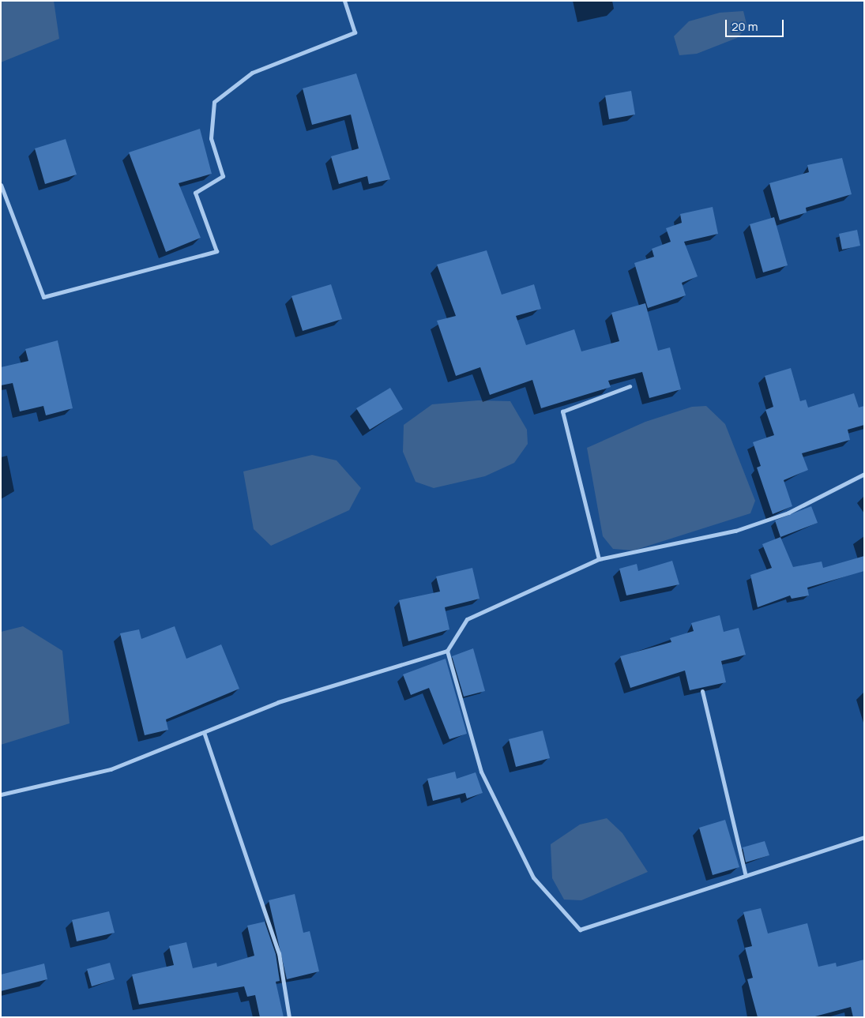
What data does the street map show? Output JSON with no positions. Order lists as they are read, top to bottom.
{
  "scale_bar": "20 m"
}
